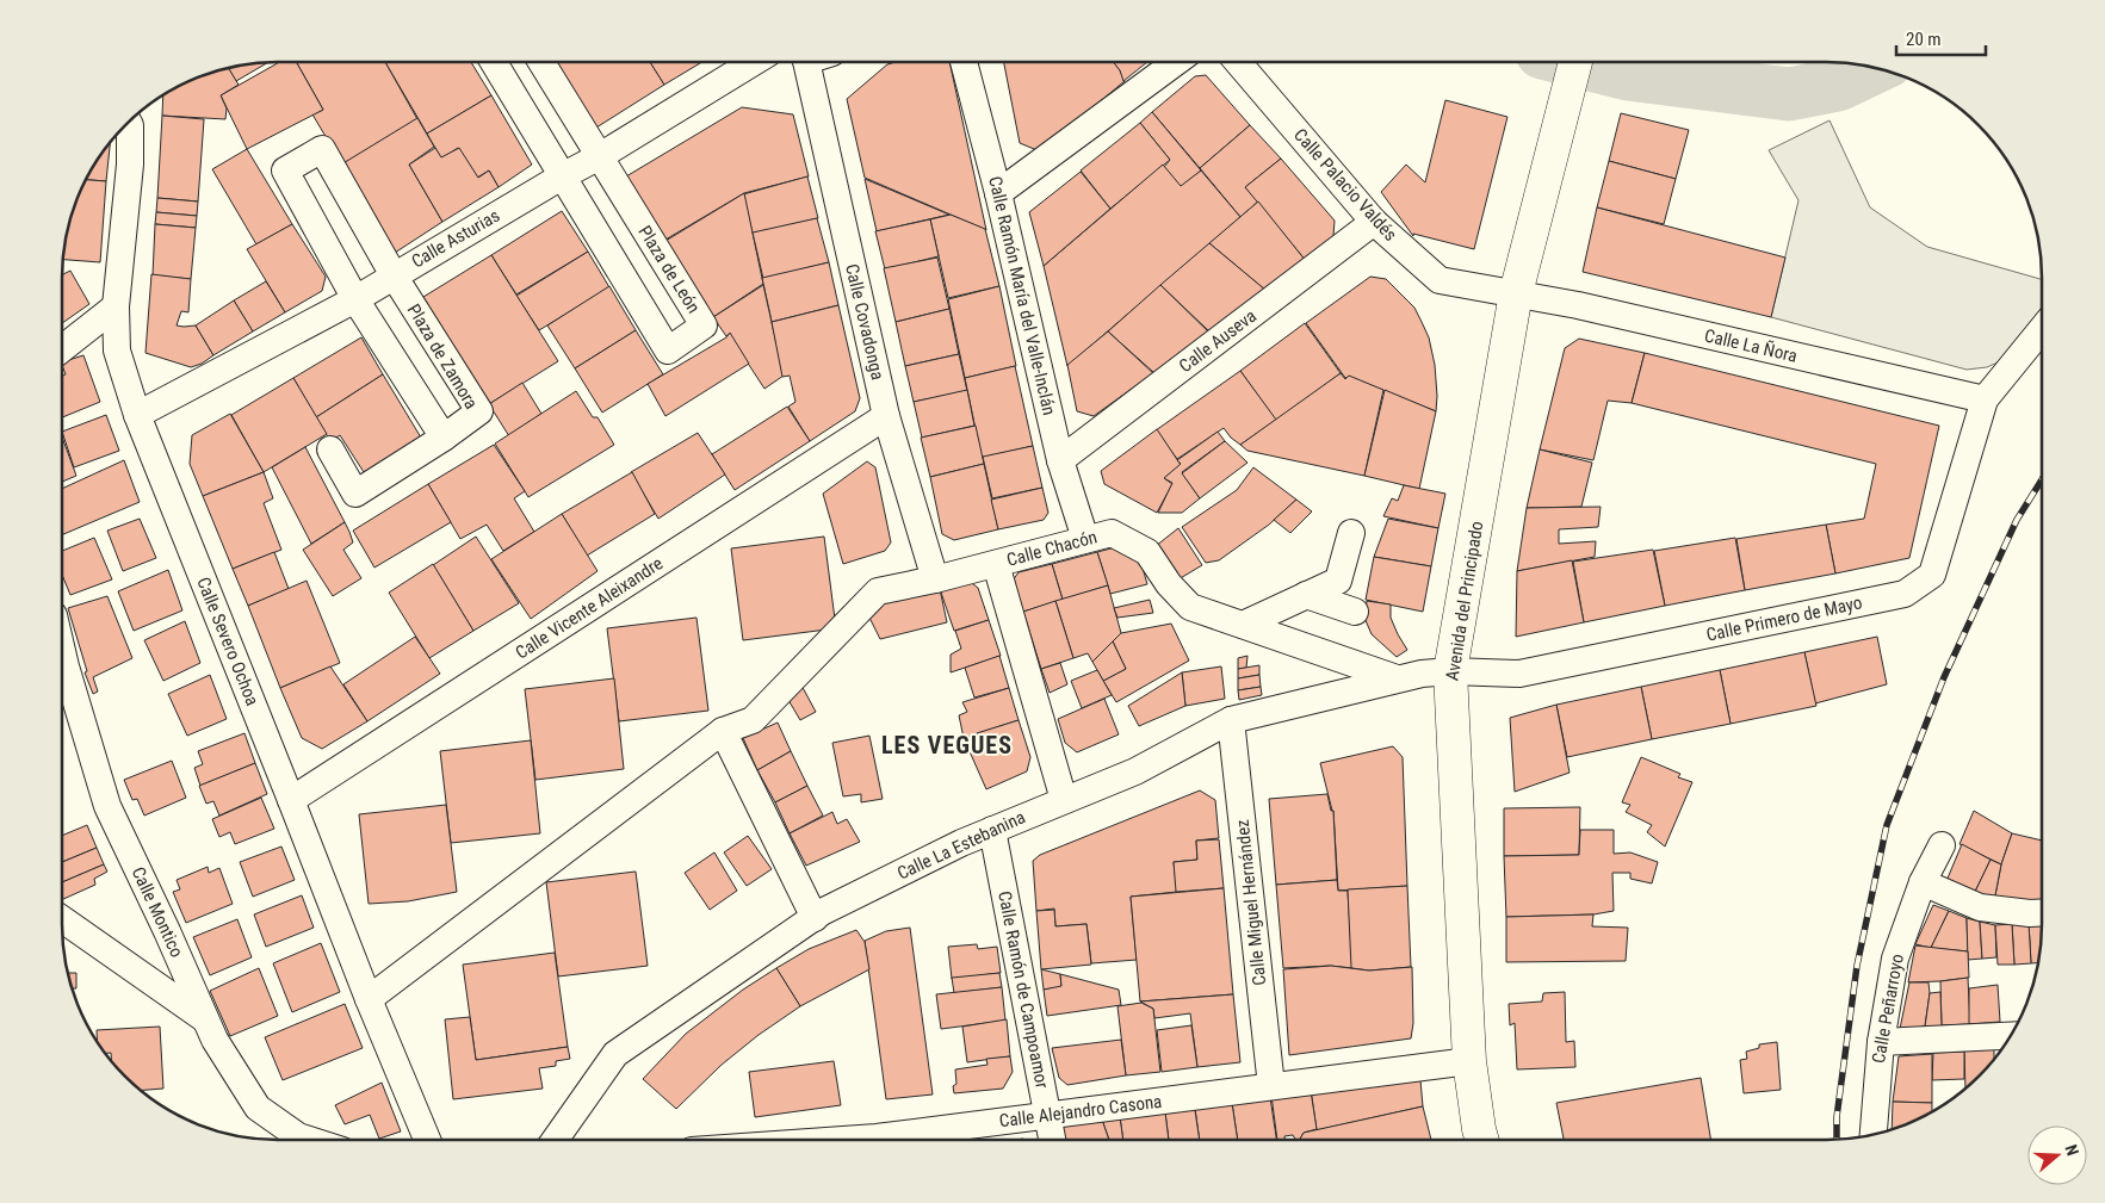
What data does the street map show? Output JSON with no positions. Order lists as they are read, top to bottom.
{
  "streets": {
    "main road": ["Avenida del Principado"],
    "street": [
      "Calle Palacio Valdés",
      "Calle Asturias",
      "Plaza de León",
      "Calle Ramón María del Valle-Inclán",
      "Calle Covadonga",
      "Calle Auseva",
      "Calle La Ñora",
      "Plaza de Zamora",
      "Calle Chacón",
      "Calle Vicente Aleixandre",
      "Calle Primero de Mayo",
      "Calle Severo Ochoa",
      "Calle La Estebanina",
      "Calle Miguel Hernández",
      "Calle Montico",
      "Calle Ramón de Campoamor",
      "Calle Peñarroyo",
      "Calle Alejandro Casona"
    ]
  },
  "crossings": [
    ["Calle Palacio Valdés", "Calle Auseva"],
    ["Calle Palacio Valdés", "Calle La Ñora"],
    ["Calle Palacio Valdés", "Avenida del Principado"],
    ["Calle Asturias", "Plaza de León"],
    ["Calle Asturias", "Plaza de Zamora"],
    ["Calle Asturias", "Calle Severo Ochoa"],
    ["Calle Ramón María del Valle-Inclán", "Calle Auseva"],
    ["Calle Ramón María del Valle-Inclán", "Calle Chacón"],
    ["Calle Covadonga", "Calle Chacón"],
    ["Calle Covadonga", "Calle Vicente Aleixandre"],
    ["Calle La Ñora", "Avenida del Principado"],
    ["Calle La Ñora", "Calle Primero de Mayo"],
    ["Calle Chacón", "Calle Severo Ochoa"],
    ["Calle Chacón", "Calle La Estebanina"],
    ["Avenida del Principado", "Calle Primero de Mayo"],
    ["Avenida del Principado", "Calle La Estebanina"],
    ["Avenida del Principado", "Calle Alejandro Casona"],
    ["Calle Vicente Aleixandre", "Calle Severo Ochoa"],
    ["Calle Primero de Mayo", "Calle La Estebanina"],
    ["Calle La Estebanina", "Calle Miguel Hernández"],
    ["Calle La Estebanina", "Calle Ramón de Campoamor"],
    ["Calle Miguel Hernández", "Calle Alejandro Casona"],
    ["Calle Ramón de Campoamor", "Calle Alejandro Casona"]
  ],
  "districts": ["LES VEGUES"],
  "scale_bar": "20 m",
  "north": "right"
}
